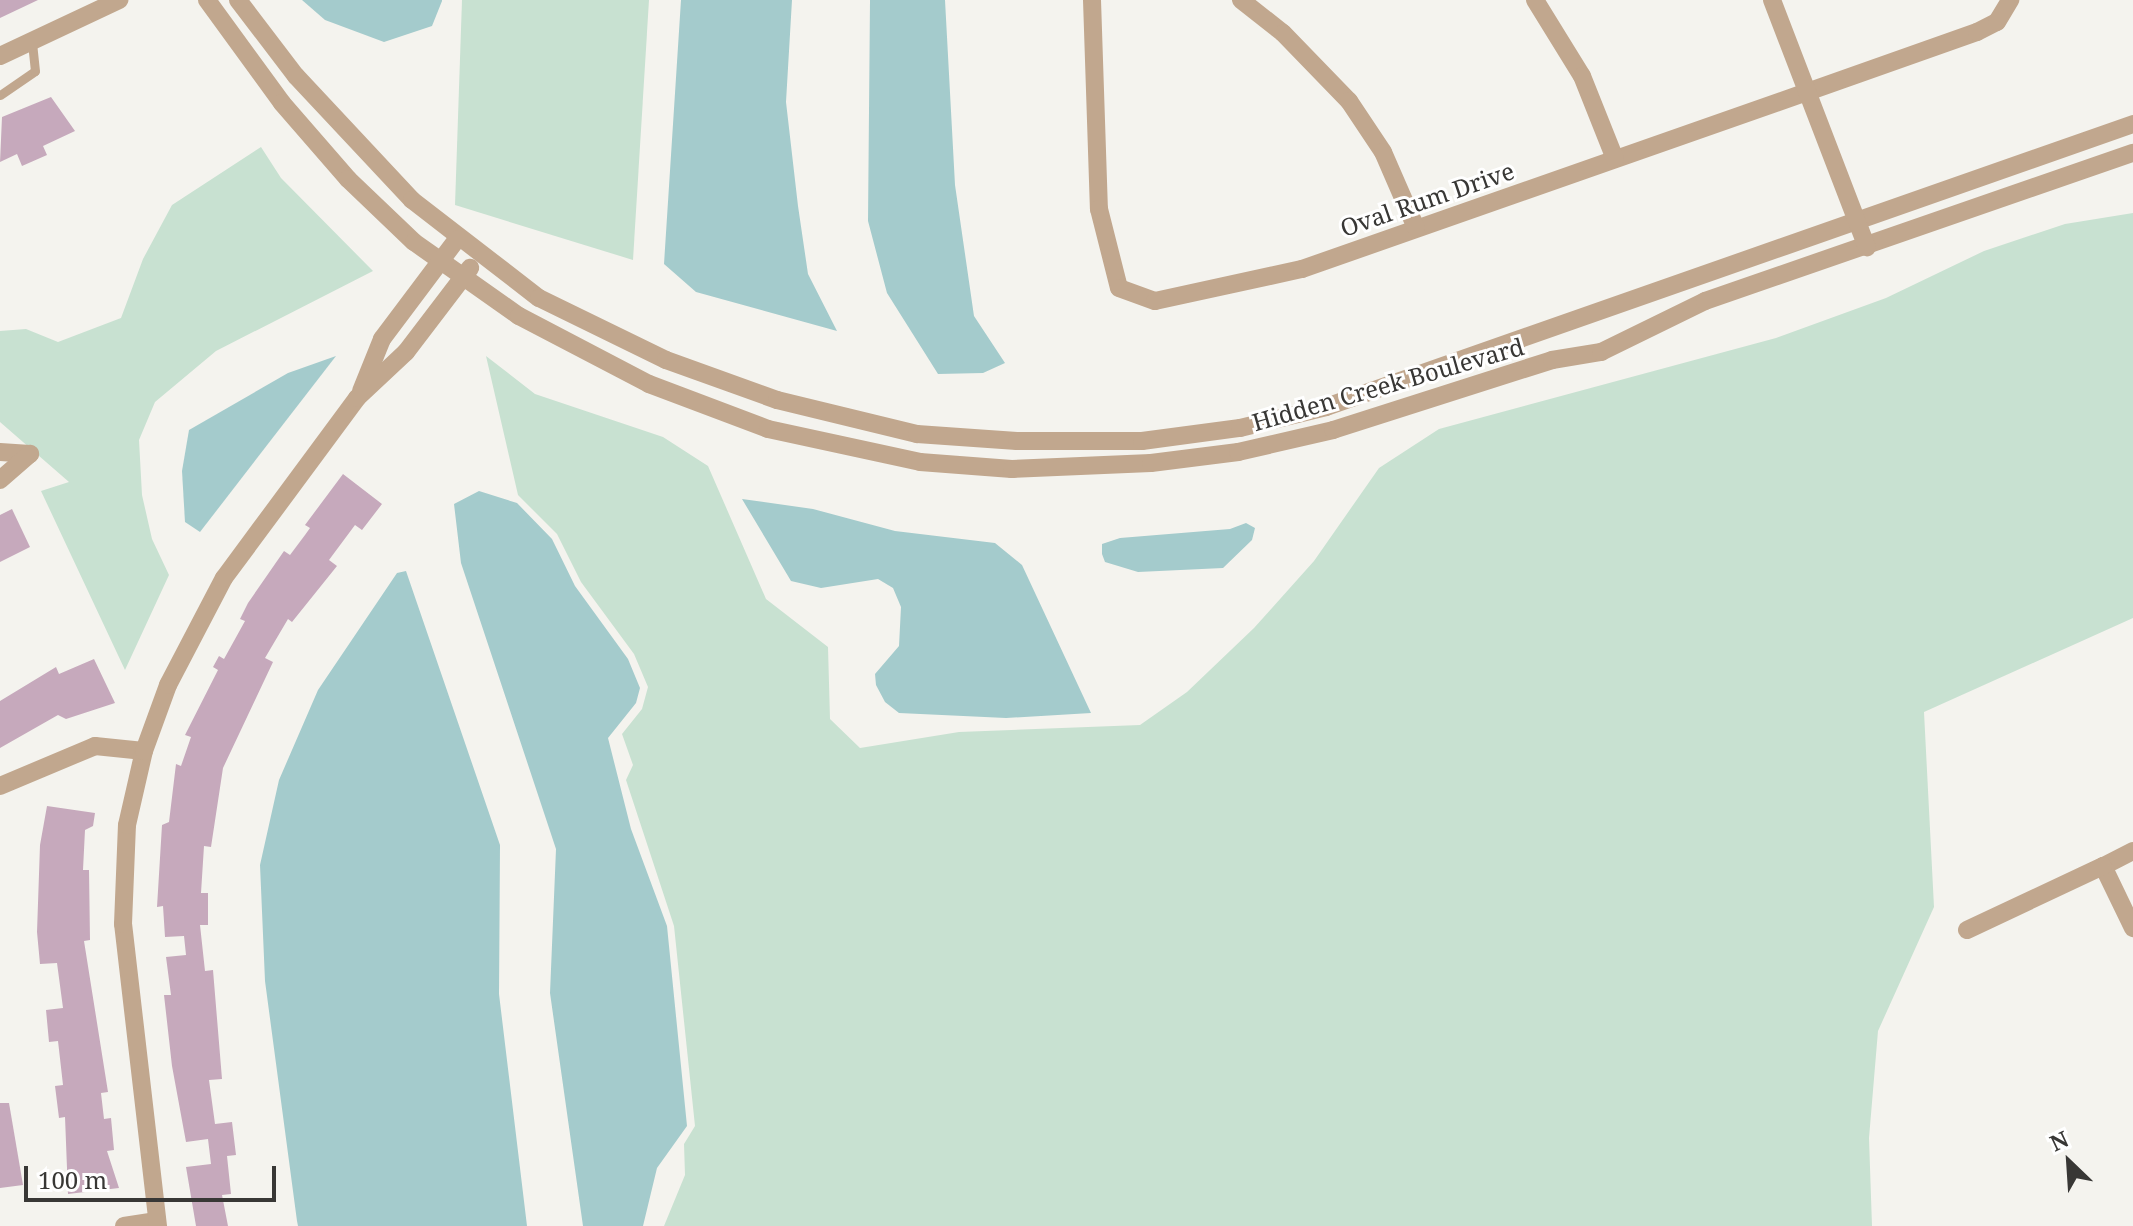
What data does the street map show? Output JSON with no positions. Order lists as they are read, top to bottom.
{
  "streets": {
    "street": ["Oval Rum Drive", "Hidden Creek Boulevard"]
  },
  "scale_bar": "100 m",
  "north": "top left"
}
